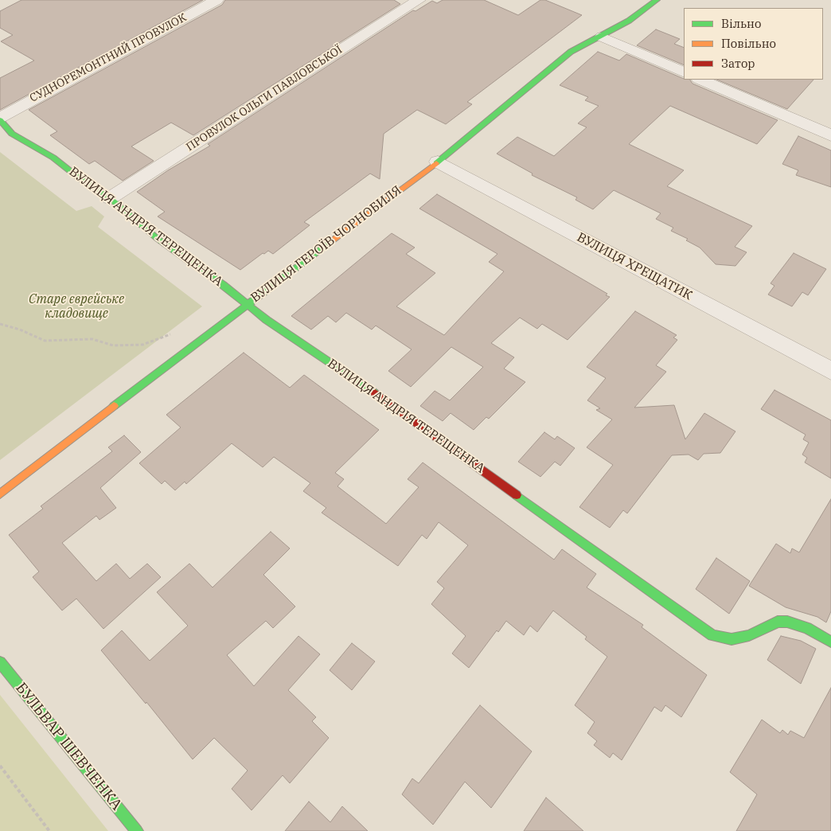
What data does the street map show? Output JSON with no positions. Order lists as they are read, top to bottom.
{
  "streets": {
    "street": [
      "СУДНОРЕМОНТНИЙ ПРОВУЛОК",
      "ПРОВУЛОК ОЛЬГИ ПАВЛОВСЬКОЇ",
      "ВУЛИЦЯ АНДРІЯ ТЕРЕЩЕНКА",
      "ВУЛИЦЯ ГЕРОЇВ ЧОРНОБИЛЯ",
      "ВУЛИЦЯ ХРЕЩАТИК",
      "БУЛЬВАР ШЕВЧЕНКА"
    ]
  },
  "crossings": [
    ["СУДНОРЕМОНТНИЙ ПРОВУЛОК", "ВУЛИЦЯ АНДРІЯ ТЕРЕЩЕНКА"],
    ["ПРОВУЛОК ОЛЬГИ ПАВЛОВСЬКОЇ", "ВУЛИЦЯ АНДРІЯ ТЕРЕЩЕНКА"],
    ["ВУЛИЦЯ АНДРІЯ ТЕРЕЩЕНКА", "ВУЛИЦЯ ГЕРОЇВ ЧОРНОБИЛЯ"],
    ["ВУЛИЦЯ ГЕРОЇВ ЧОРНОБИЛЯ", "ВУЛИЦЯ ХРЕЩАТИК"]
  ],
  "parks": ["Старе єврейське кладовище"],
  "legend": ["Вільно", "Повільно", "Затор"]
}
